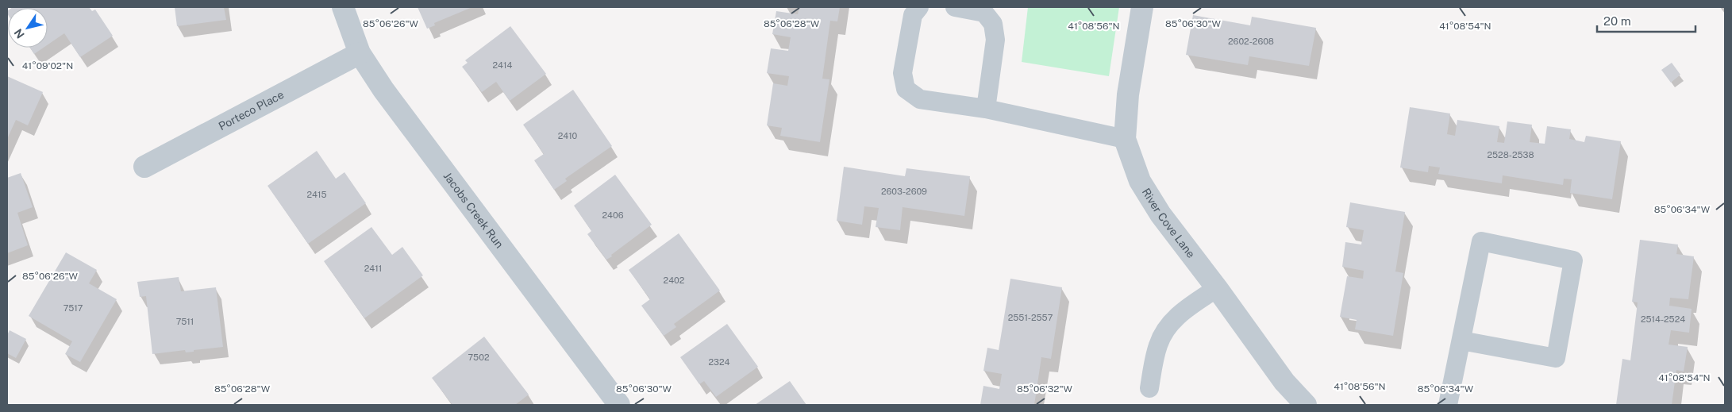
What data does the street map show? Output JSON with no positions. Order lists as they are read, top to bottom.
{
  "streets": {
    "street": ["Porteco Place", "Jacobs Creek Run", "River Cove Lane"]
  },
  "crossings": [
    ["Porteco Place", "Jacobs Creek Run"]
  ],
  "house_numbers": [
    "2602-2608",
    "2414",
    "2410",
    "2528-2538",
    "2603-2609",
    "2415",
    "2406",
    "2411",
    "2402",
    "7517",
    "2551-2557",
    "2514-2524",
    "7511",
    "7502",
    "2324"
  ],
  "scale_bar": "20 m",
  "north": "bottom left",
  "coordinates": [
    "85°06'26\"W",
    "85°06'28\"W",
    "85°06'30\"W",
    "41°08'56\"N",
    "41°08'54\"N",
    "41°09'02\"N",
    "85°06'34\"W",
    "85°06'32\"W"
  ]
}
